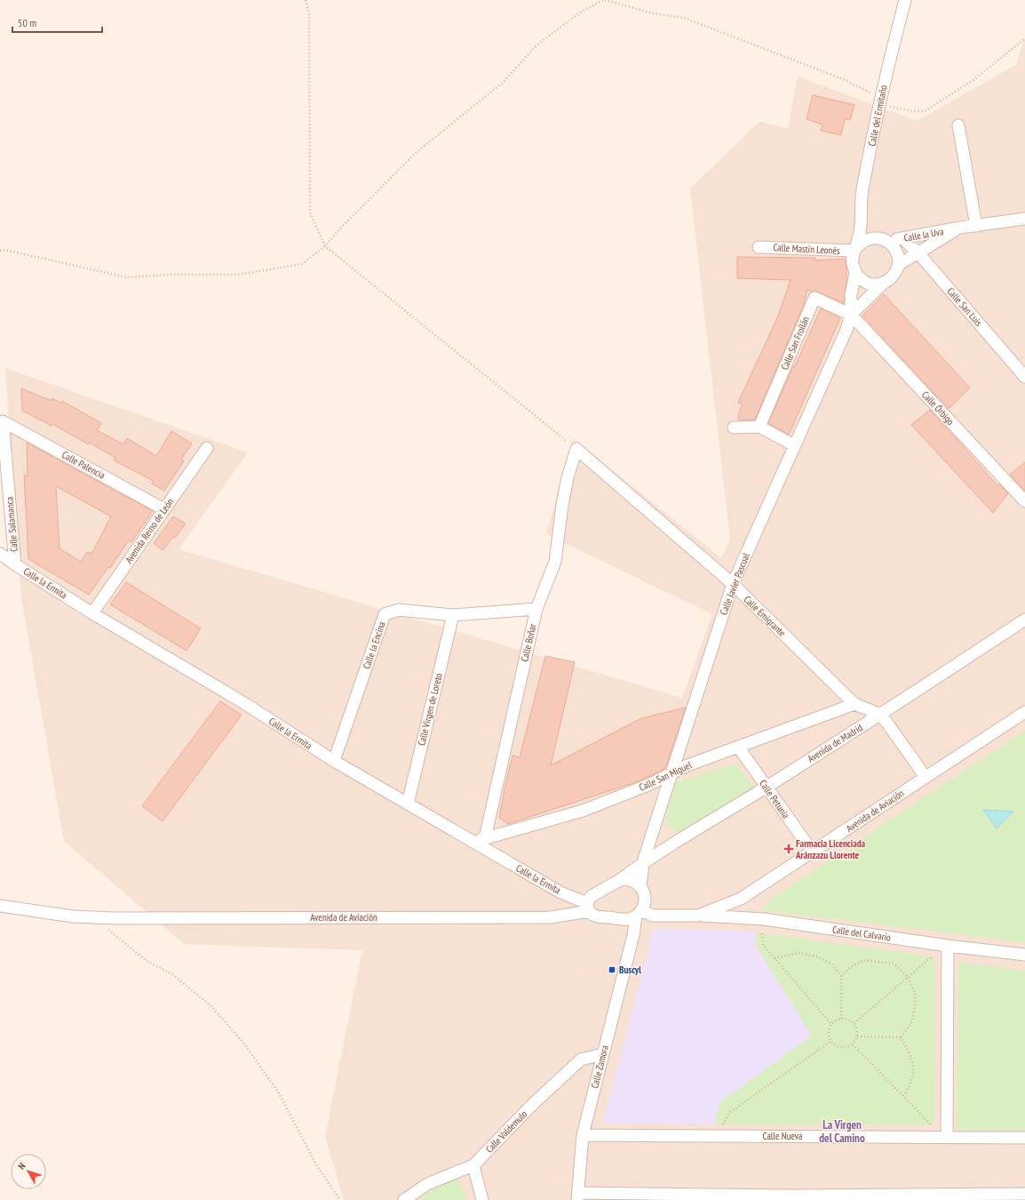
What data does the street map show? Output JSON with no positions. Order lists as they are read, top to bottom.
{
  "streets": {
    "street": [
      "Calle del Ermitaño",
      "Calle la Uva",
      "Calle Mastín Leonés",
      "Calle San Luis",
      "Calle San Froilán",
      "Calle Órbigo",
      "Calle Palencia",
      "Calle Salamanca",
      "Avenida Reino de León",
      "Calle la Ermita",
      "Calle Javier Pascual",
      "Calle Emigrante",
      "Calle Boñar",
      "Calle la Encina",
      "Calle Virgen de Loreto",
      "Avenida de Madrid",
      "Calle San Miguel",
      "Calle Petunia",
      "Avenida de Aviación",
      "Calle del Calvario",
      "Calle Zamora",
      "Calle Valdemulo",
      "Calle Nueva"
    ]
  },
  "crossings": [
    ["Calle del Ermitaño", "Calle la Uva"],
    ["Calle del Ermitaño", "Calle Mastín Leonés"],
    ["Calle del Ermitaño", "Calle Javier Pascual"],
    ["Calle la Uva", "Calle Mastín Leonés"],
    ["Calle la Uva", "Calle San Luis"],
    ["Calle la Uva", "Calle Javier Pascual"],
    ["Calle Mastín Leonés", "Calle Javier Pascual"],
    ["Calle San Froilán", "Calle Órbigo"],
    ["Calle San Froilán", "Calle Javier Pascual"],
    ["Calle Órbigo", "Calle Javier Pascual"],
    ["Calle Palencia", "Calle Salamanca"],
    ["Calle Palencia", "Avenida Reino de León"],
    ["Calle Salamanca", "Calle la Ermita"],
    ["Avenida Reino de León", "Calle la Ermita"],
    ["Calle la Ermita", "Calle Javier Pascual"],
    ["Calle la Ermita", "Calle la Encina"],
    ["Calle la Ermita", "Calle Virgen de Loreto"],
    ["Calle la Ermita", "Calle San Miguel"],
    ["Calle la Ermita", "Avenida de Aviación"],
    ["Calle la Ermita", "Calle Zamora"],
    ["Calle Javier Pascual", "Calle Emigrante"],
    ["Calle Javier Pascual", "Avenida de Madrid"],
    ["Calle Javier Pascual", "Calle San Miguel"],
    ["Calle Javier Pascual", "Avenida de Aviación"],
    ["Calle Javier Pascual", "Calle Zamora"],
    ["Calle Emigrante", "Calle Boñar"],
    ["Calle Emigrante", "Avenida de Madrid"],
    ["Calle Emigrante", "Calle San Miguel"],
    ["Calle Boñar", "Calle la Encina"],
    ["Calle Boñar", "Calle San Miguel"],
    ["Calle la Encina", "Calle Virgen de Loreto"],
    ["Avenida de Madrid", "Calle Petunia"],
    ["Calle San Miguel", "Calle Petunia"],
    ["Calle Petunia", "Avenida de Aviación"],
    ["Avenida de Aviación", "Calle del Calvario"],
    ["Avenida de Aviación", "Calle Zamora"],
    ["Calle Zamora", "Calle Valdemulo"],
    ["Calle Zamora", "Calle Nueva"]
  ],
  "districts": ["La Virgen del Camino"],
  "places": {
    "health": ["Farmacia Licenciada Aránzazu Llorente"],
    "transit": ["Buscyl"]
  },
  "scale_bar": "50 m",
  "north": "top left"
}
